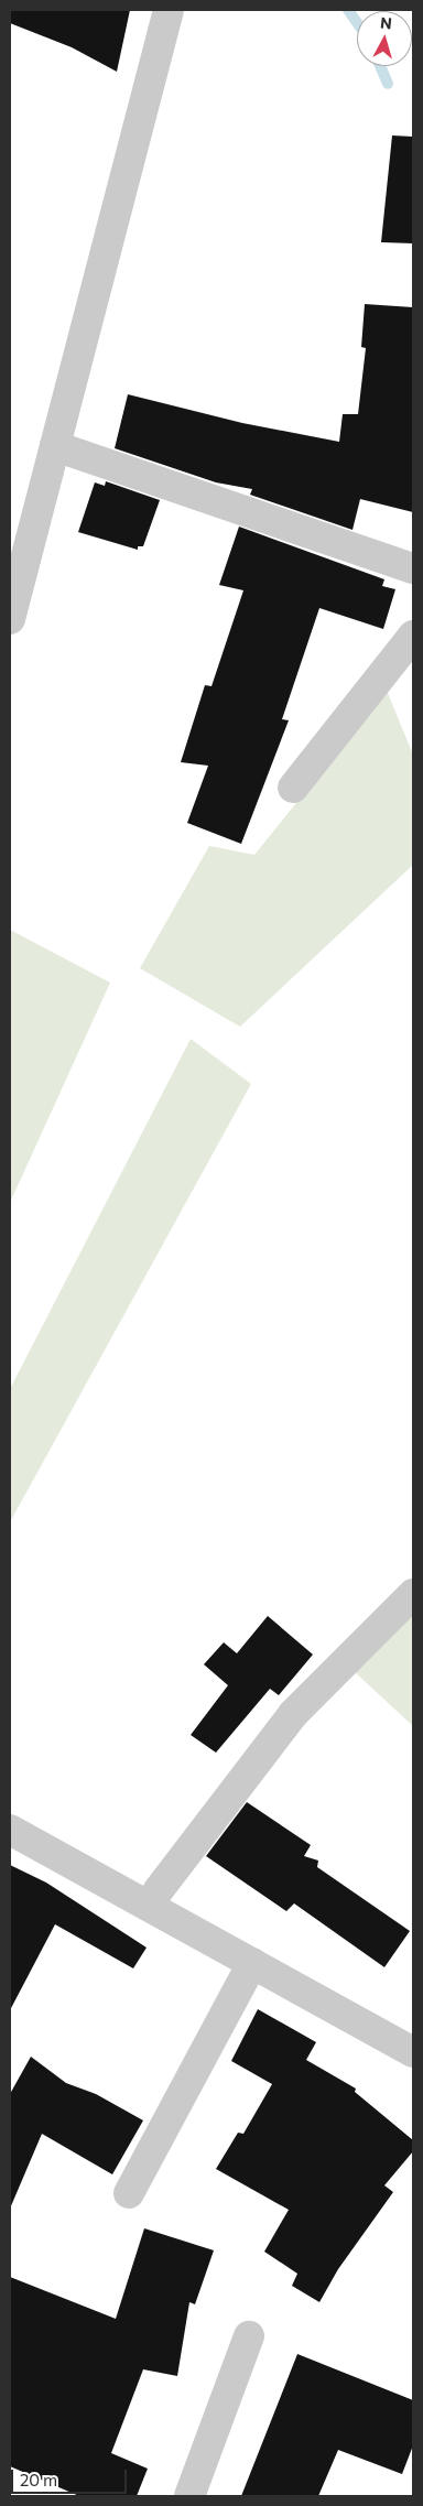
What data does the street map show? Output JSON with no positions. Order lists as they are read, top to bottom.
{
  "scale_bar": "20 m",
  "north": "top"
}
